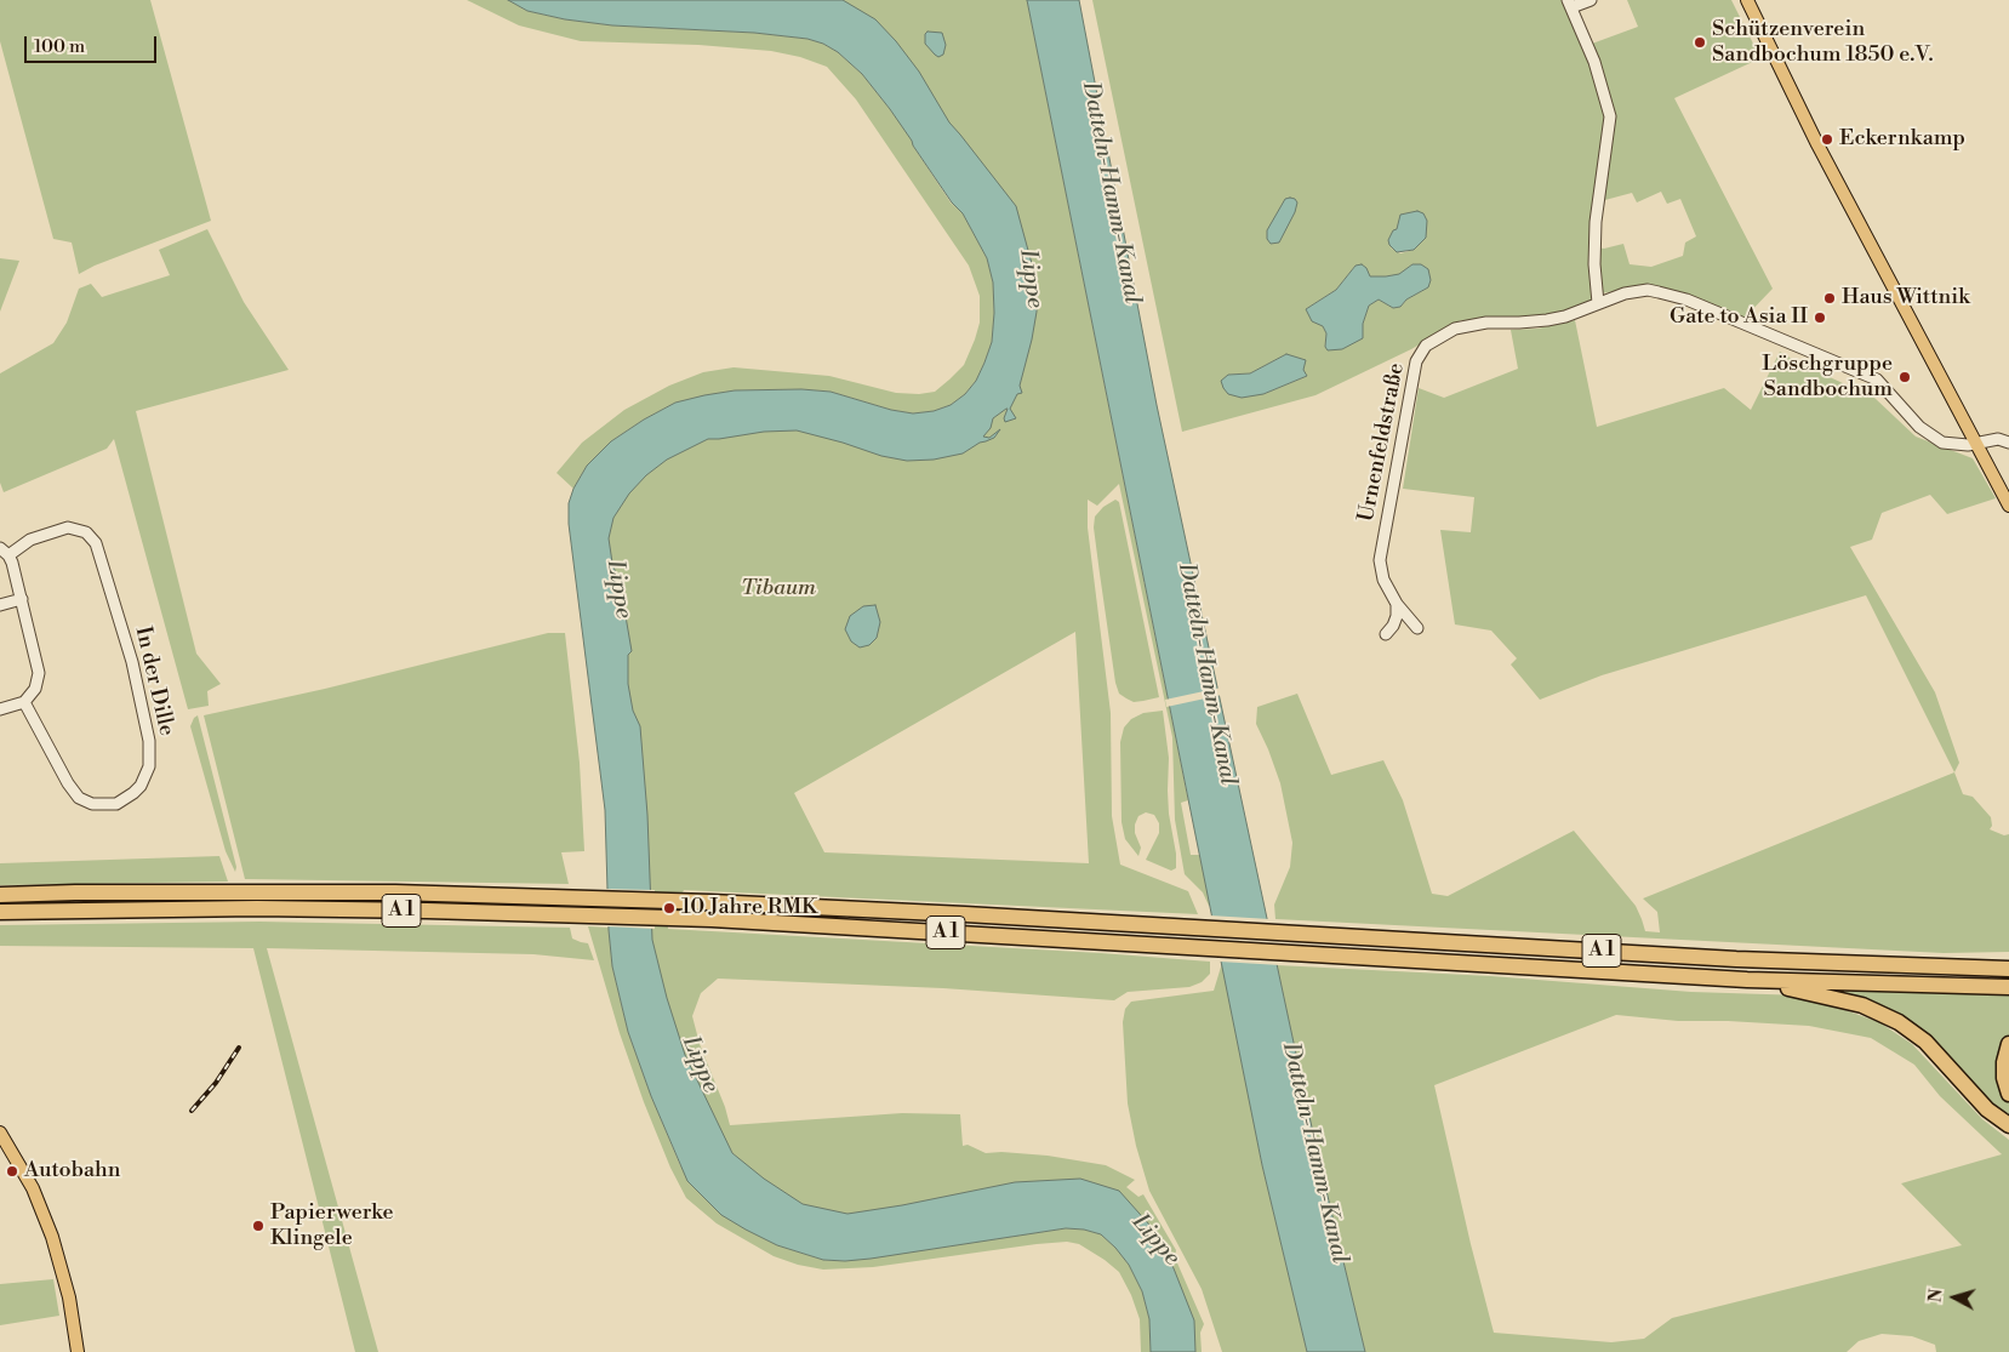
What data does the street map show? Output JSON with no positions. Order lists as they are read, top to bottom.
{
  "streets": {
    "highway": ["A 1"],
    "street": ["Urnenfeldstraße", "In der Dille"]
  },
  "water": ["Datteln-Hamm-Kanal", "Lippe"],
  "parks": ["Tibaum"],
  "places": [
    "Schützenverein Sandbochum 1850 e.V.",
    "Eckernkamp",
    "Haus Wittnik",
    "Gate to Asia II",
    "Löschgruppe Sandbochum",
    "10 Jahre RMK",
    "Autobahn",
    "Papierwerke Klingele"
  ],
  "scale_bar": "100 m",
  "north": "left"
}
